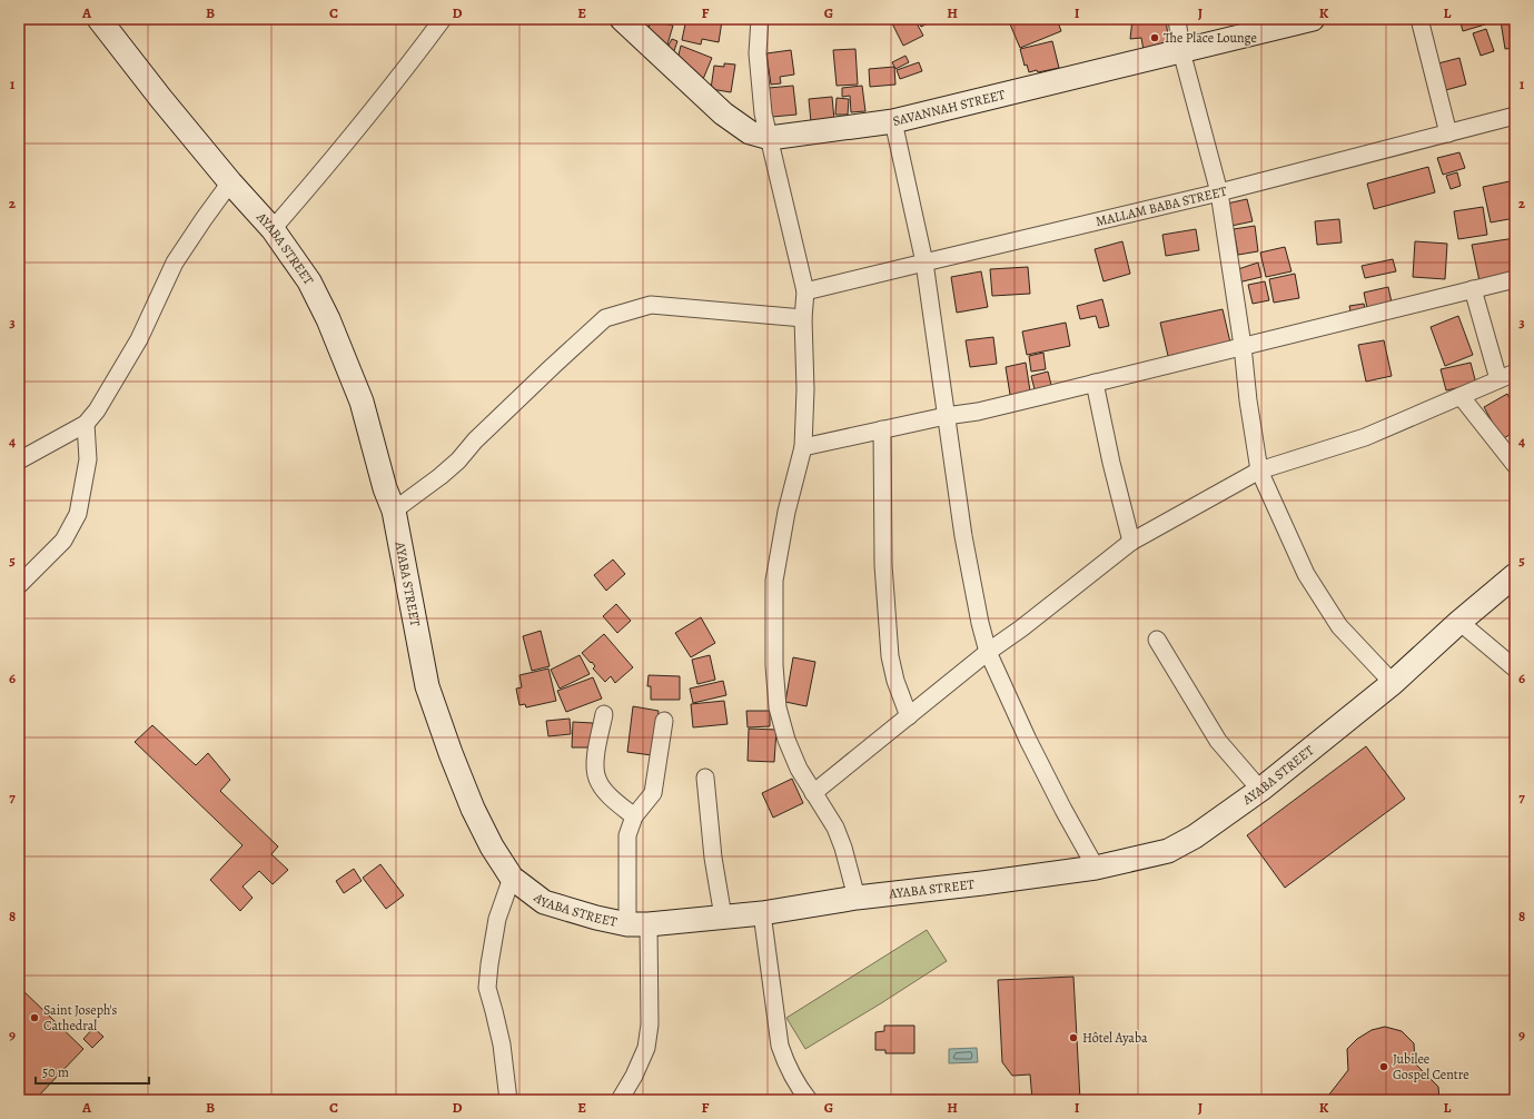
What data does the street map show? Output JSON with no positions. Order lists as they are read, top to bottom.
{
  "streets": {
    "main road": ["SAVANNAH STREET", "AYABA STREET"],
    "street": ["MALLAM BABA STREET"]
  },
  "places": [
    "The Place Lounge",
    "Saint Joseph's Cathedral",
    "Hôtel Ayaba",
    "Jubilee Gospel Centre"
  ],
  "scale_bar": "50 m",
  "grid": {
    "columns": [
      "A",
      "B",
      "C",
      "D",
      "E",
      "F",
      "G",
      "H",
      "I",
      "J",
      "K",
      "L"
    ],
    "rows": [
      "1",
      "2",
      "3",
      "4",
      "5",
      "6",
      "7",
      "8",
      "9"
    ]
  }
}
